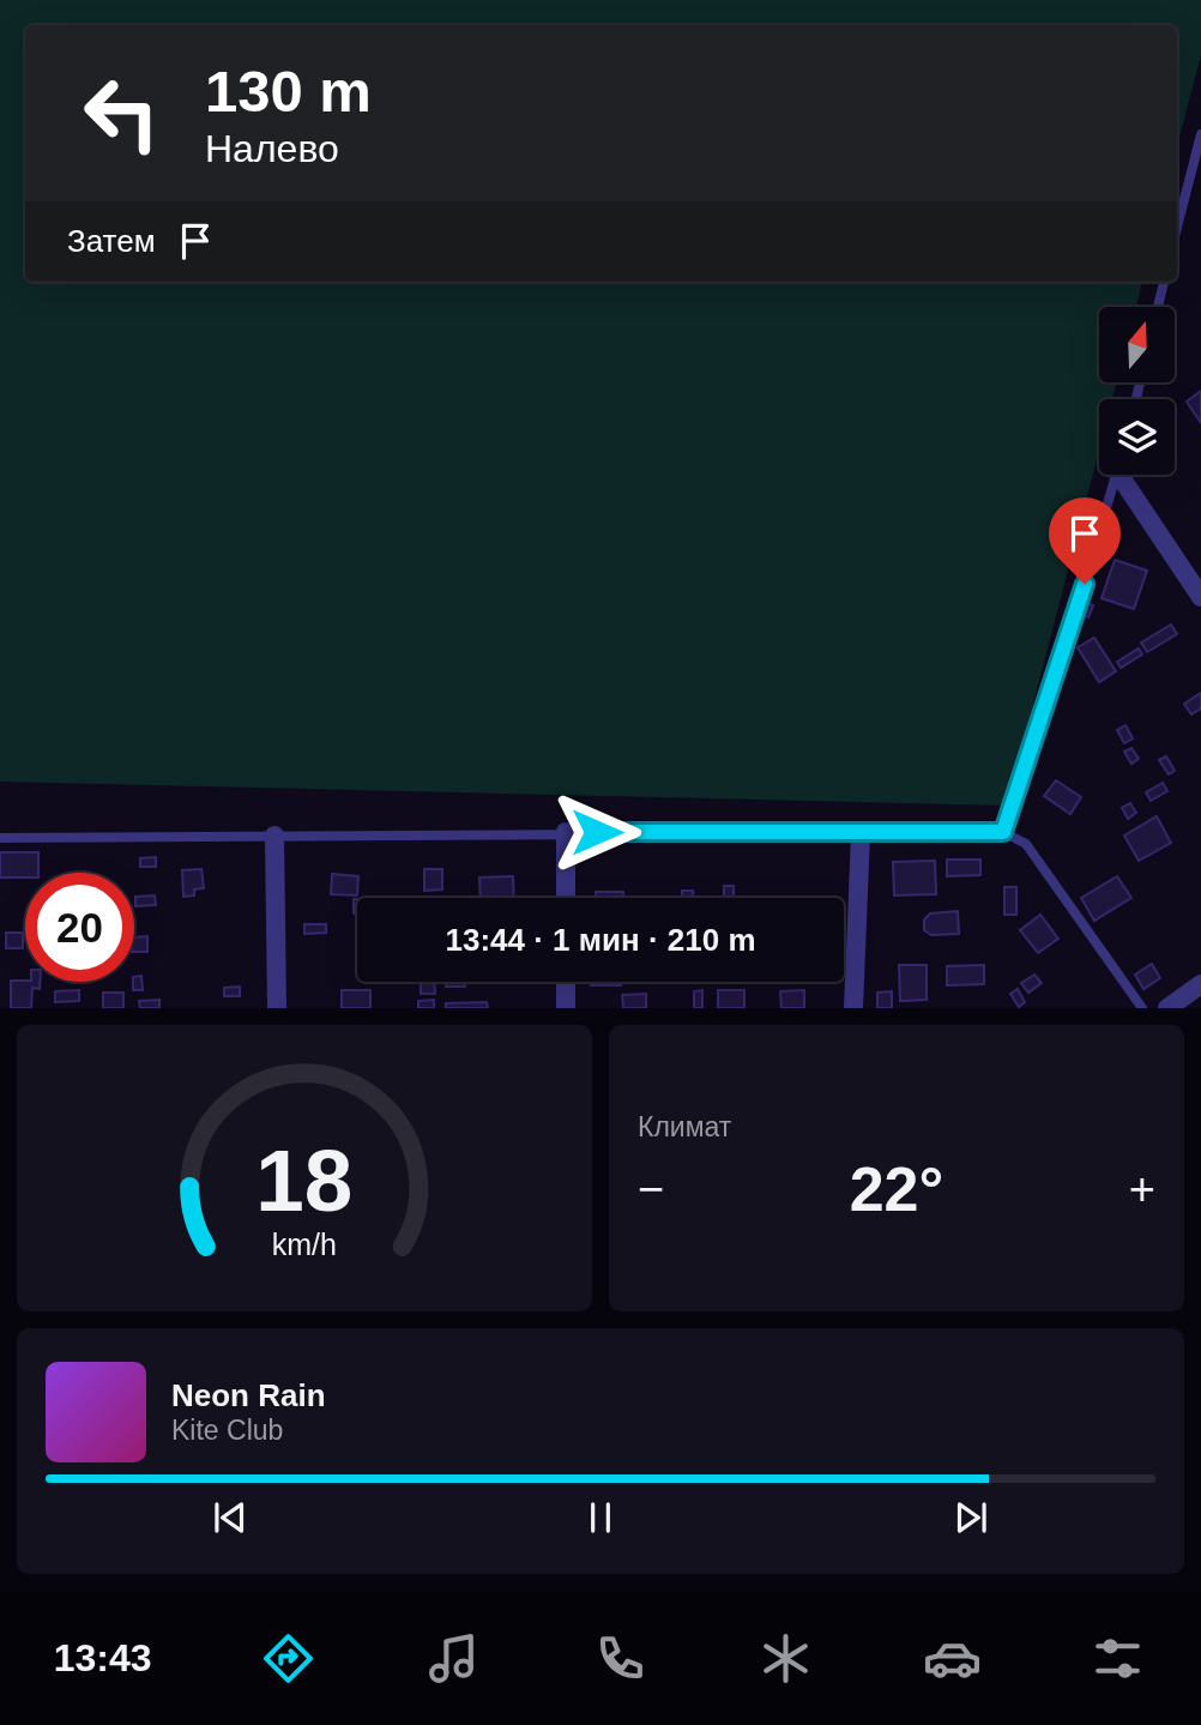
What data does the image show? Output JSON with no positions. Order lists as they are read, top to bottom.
{
  "north": "top",
  "page": {
    "turn": ["130 m", "Налево"],
    "then": "Затем",
    "limit": "20",
    "trip": "13:44 · 1 мин · 210 m",
    "tile": "Климат",
    "heat": ["−", "22°", "+"],
    "song": ["Neon Rain", "Kite Club"],
    "tabs": "13:43",
    "gauge": ["18", "km/h"]
  }
}
